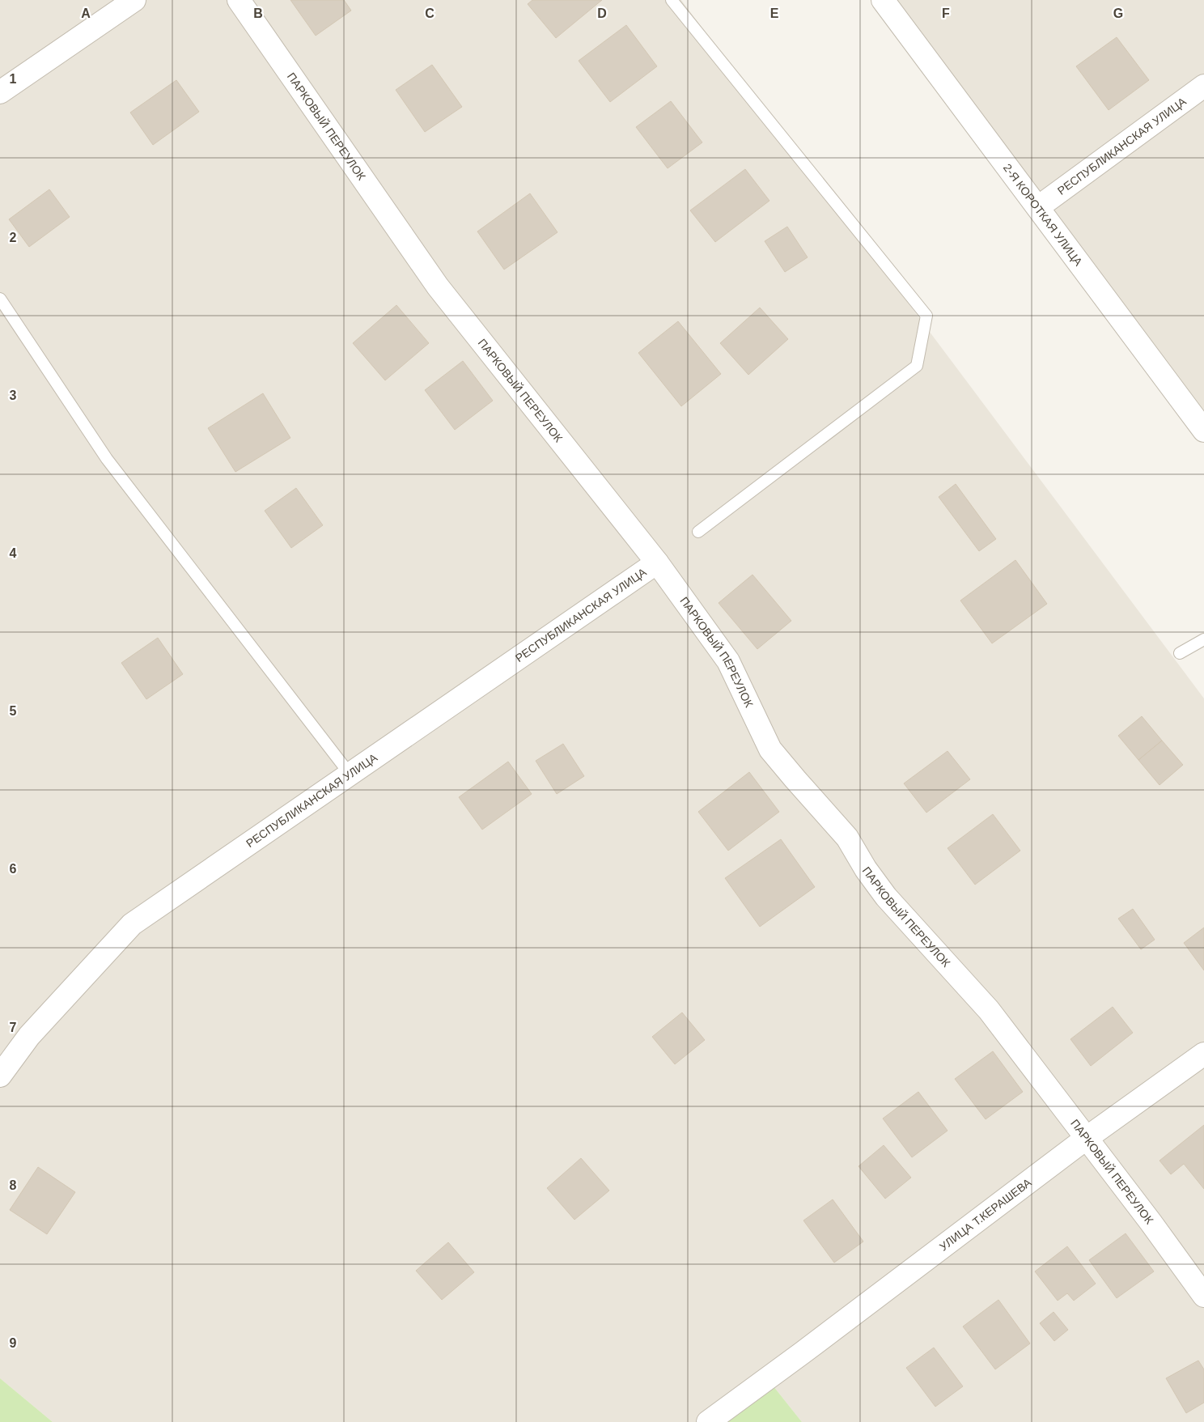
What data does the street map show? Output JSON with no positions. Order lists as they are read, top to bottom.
{
  "streets": {
    "street": [
      "ПАРКОВЫЙ ПЕРЕУЛОК",
      "РЕСПУБЛИКАНСКАЯ УЛИЦА",
      "2-Я КОРОТКАЯ УЛИЦА",
      "УЛИЦА Т.КЕРАШЕВА"
    ]
  },
  "crossings": [
    ["ПАРКОВЫЙ ПЕРЕУЛОК", "РЕСПУБЛИКАНСКАЯ УЛИЦА"],
    ["ПАРКОВЫЙ ПЕРЕУЛОК", "УЛИЦА Т.КЕРАШЕВА"],
    ["РЕСПУБЛИКАНСКАЯ УЛИЦА", "2-Я КОРОТКАЯ УЛИЦА"]
  ],
  "grid": {
    "columns": [
      "A",
      "B",
      "C",
      "D",
      "E",
      "F",
      "G"
    ],
    "rows": [
      "1",
      "2",
      "3",
      "4",
      "5",
      "6",
      "7",
      "8",
      "9"
    ]
  }
}
